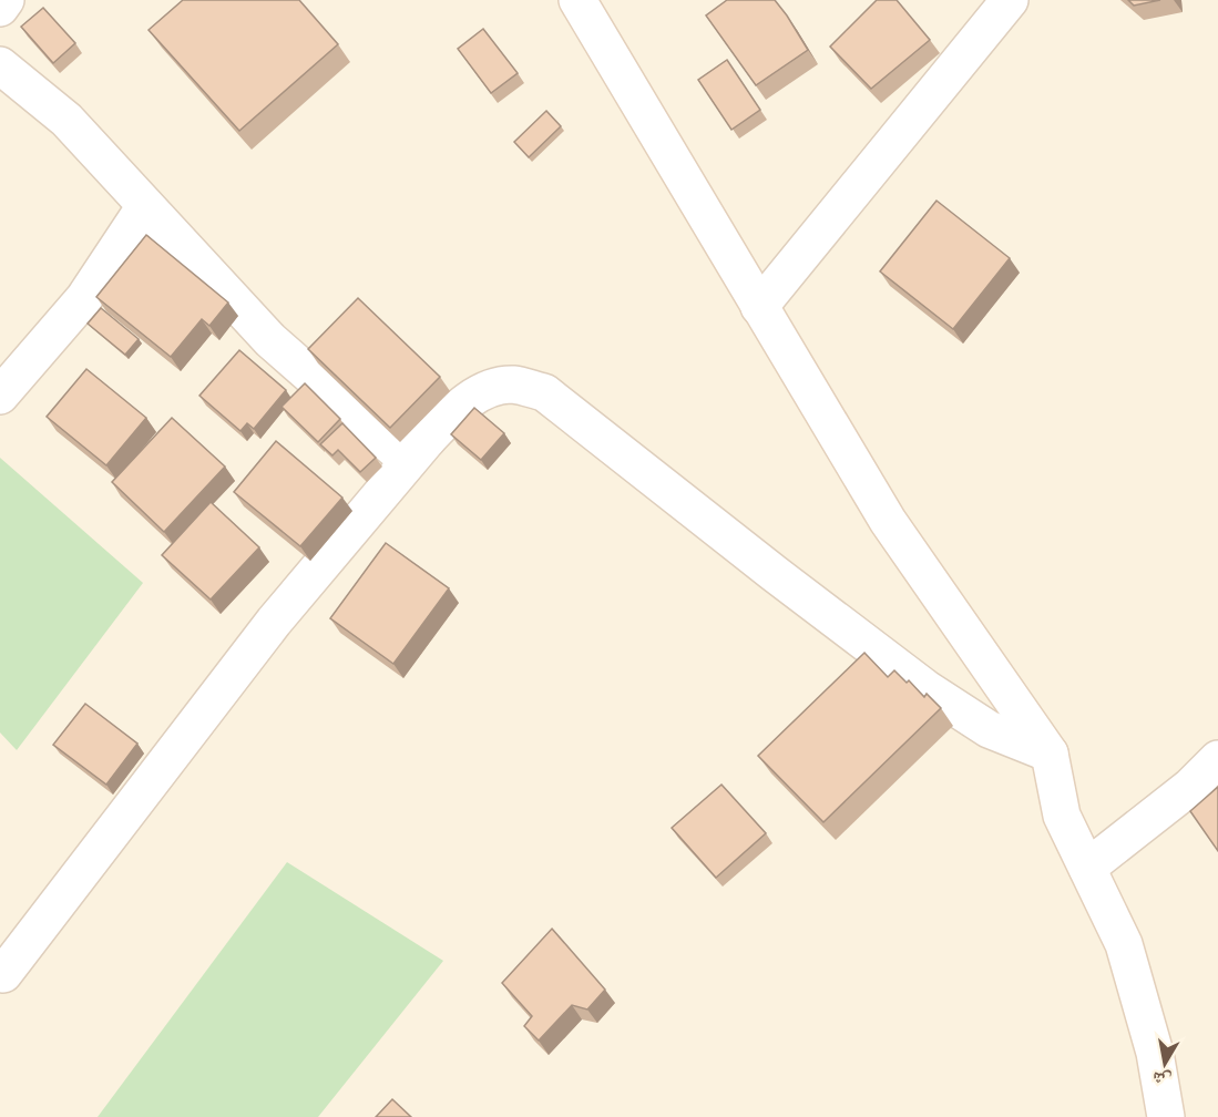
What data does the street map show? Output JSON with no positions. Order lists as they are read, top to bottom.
{
  "north": "bottom"
}
